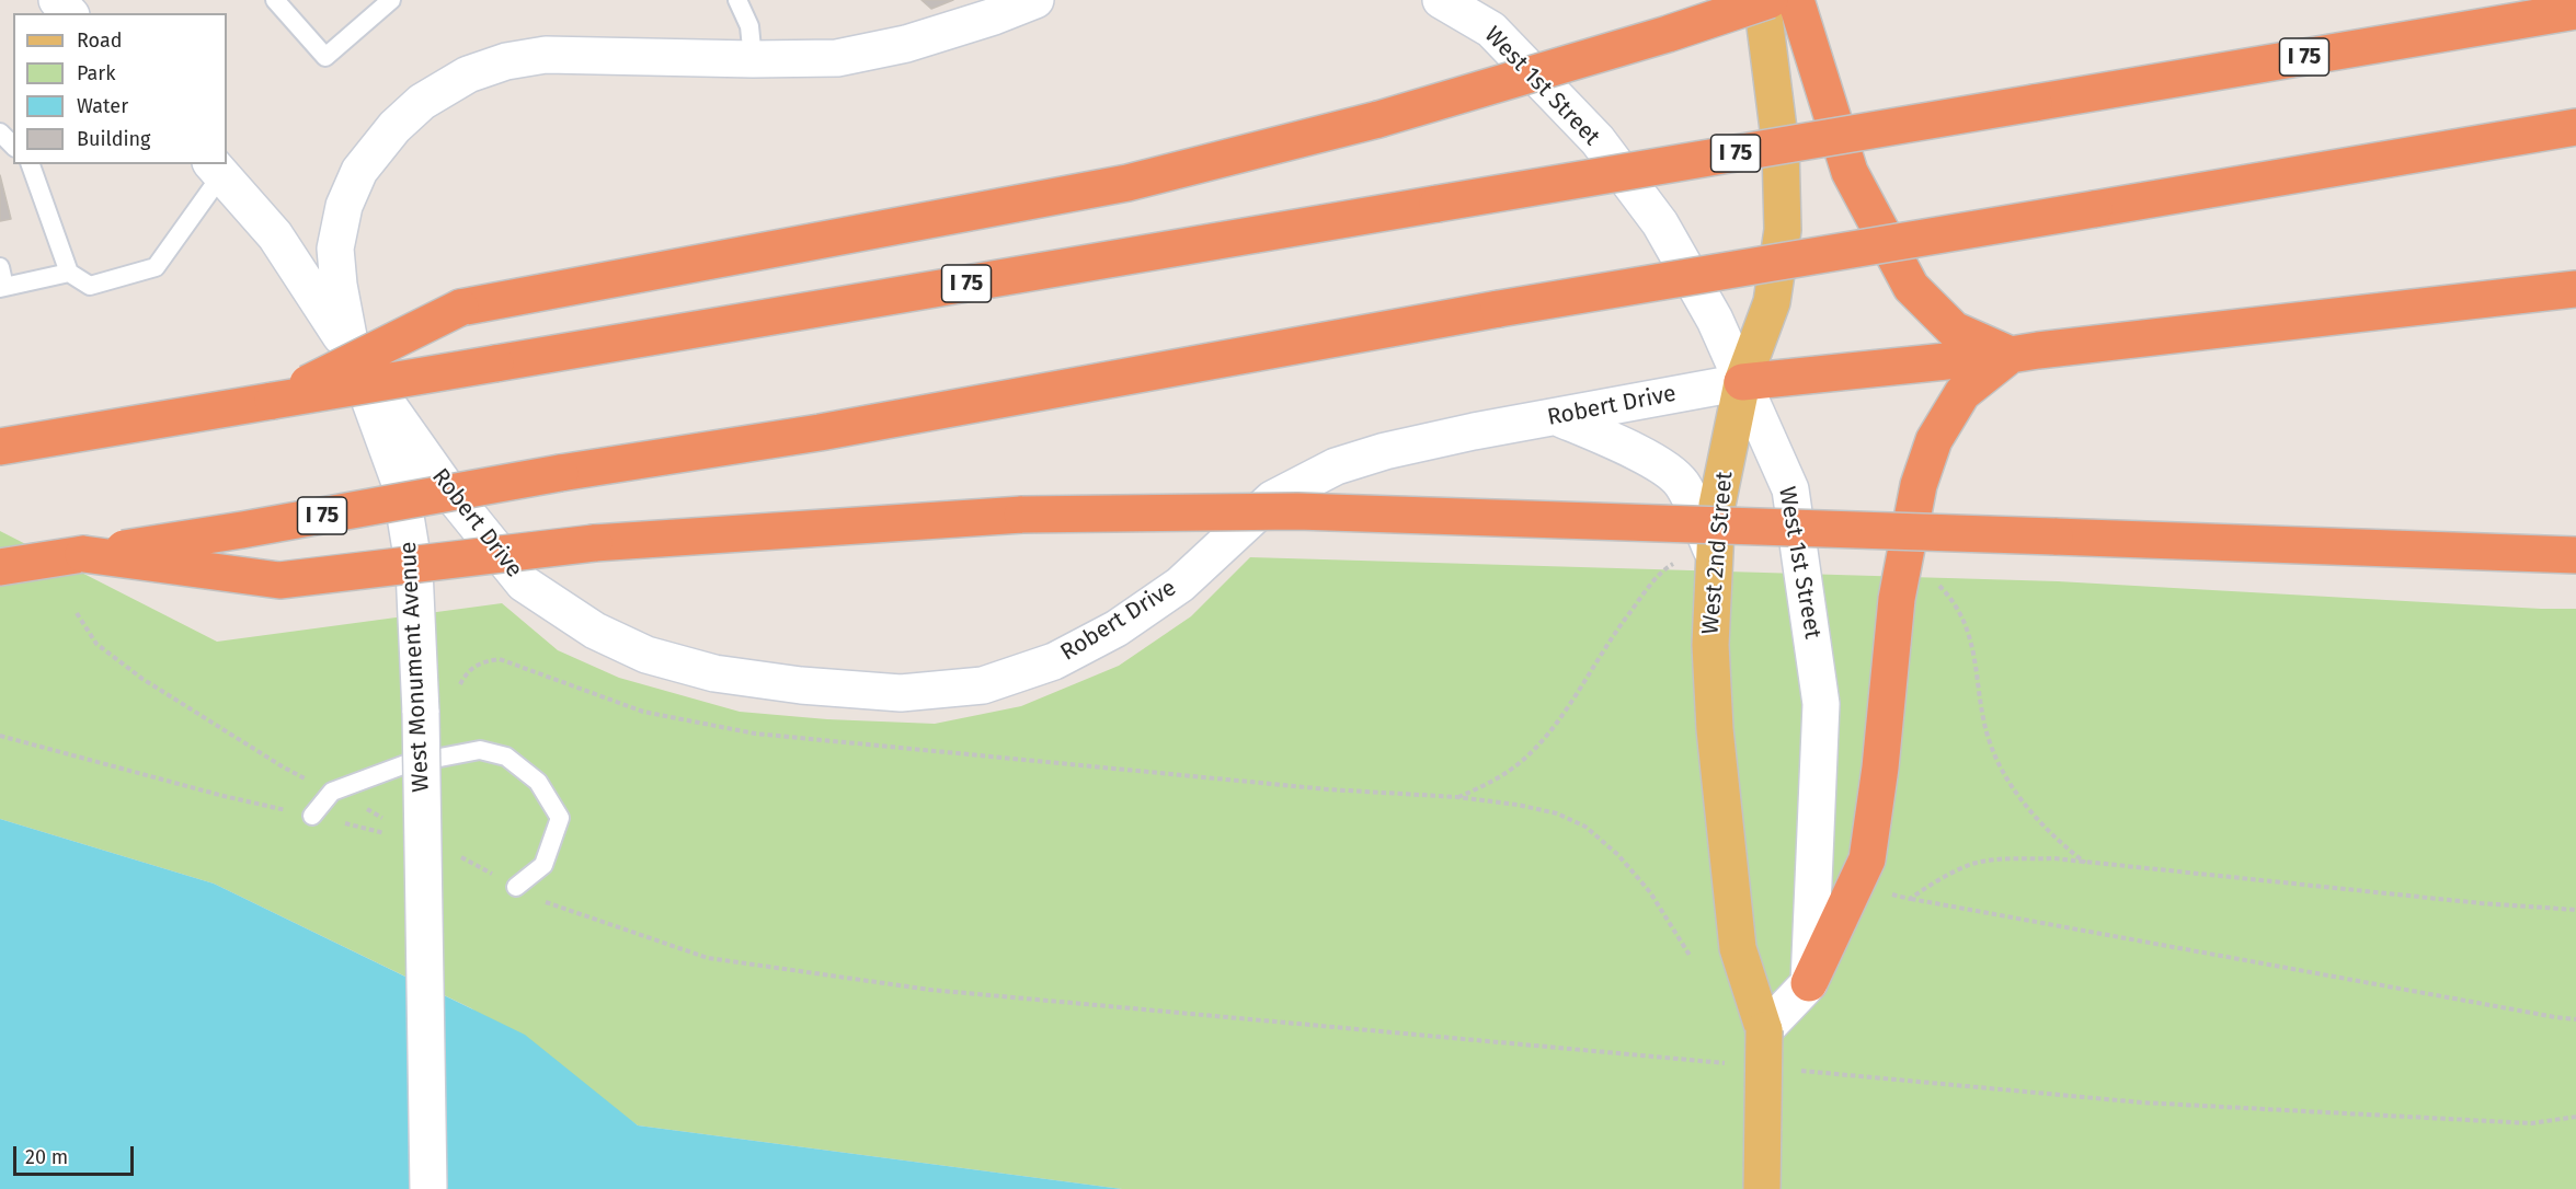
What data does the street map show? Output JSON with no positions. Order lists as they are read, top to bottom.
{
  "streets": {
    "highway": ["I 75"],
    "main road": [
      "West 1st Street",
      "Robert Drive",
      "West 2nd Street",
      "West Monument Avenue"
    ]
  },
  "crossings": [
    ["West 1st Street", "Robert Drive"],
    ["West 1st Street", "West 2nd Street"],
    ["Robert Drive", "West 2nd Street"],
    ["Robert Drive", "West Monument Avenue"]
  ],
  "legend": [
    "Road",
    "Park",
    "Water",
    "Building"
  ],
  "scale_bar": "20 m"
}
